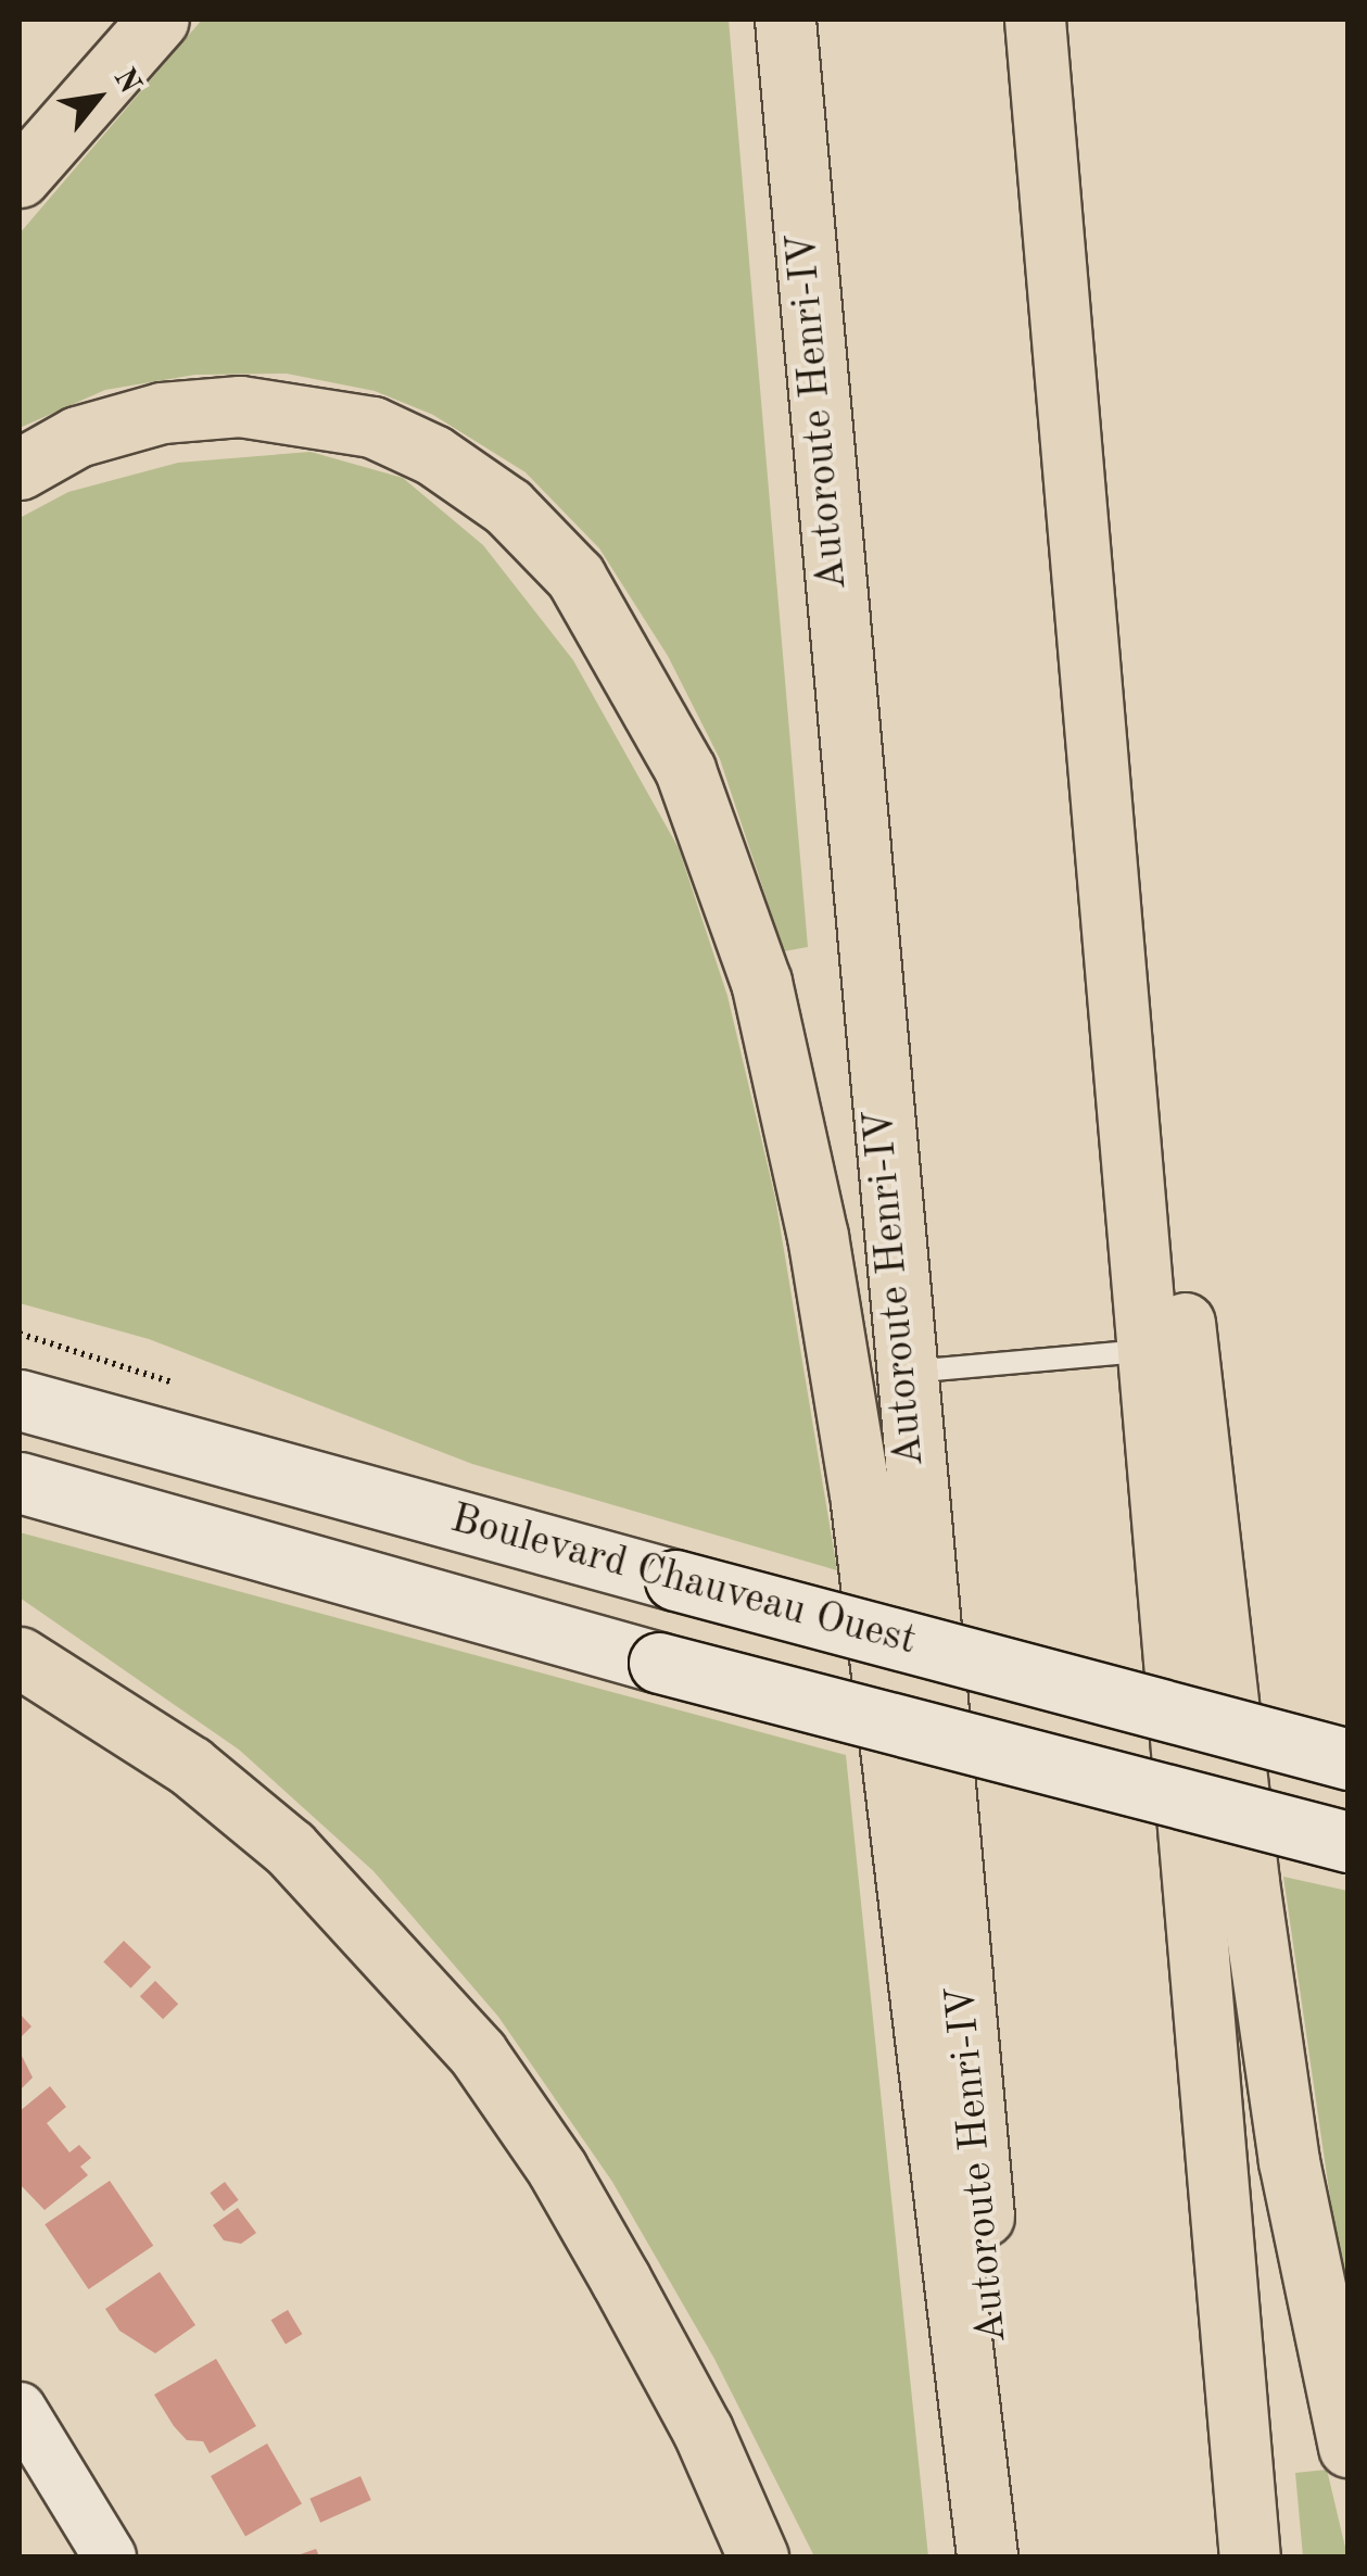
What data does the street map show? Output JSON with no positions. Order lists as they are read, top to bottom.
{
  "streets": {
    "highway": ["Autoroute Henri-IV"],
    "main road": ["Boulevard Chauveau Ouest"]
  },
  "north": "top right"
}
